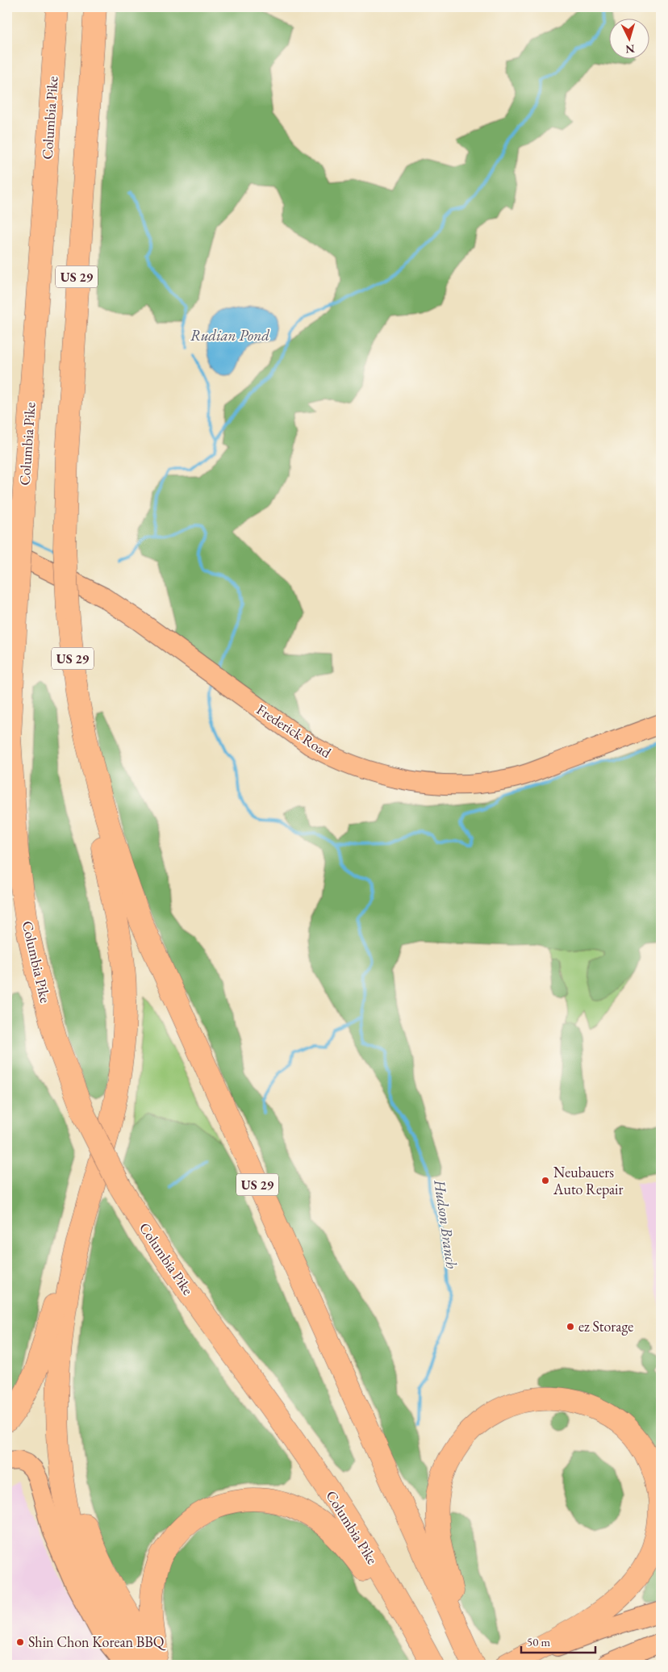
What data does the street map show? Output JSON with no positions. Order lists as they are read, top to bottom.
{
  "streets": {
    "highway": ["Columbia Pike", "US 29"],
    "main road": ["Frederick Road"]
  },
  "water": ["Rudian Pond", "Hudson Branch"],
  "places": ["Neubauers Auto Repair", "ez Storage", "Shin Chon Korean BBQ"],
  "scale_bar": "50 m",
  "north": "bottom"
}
